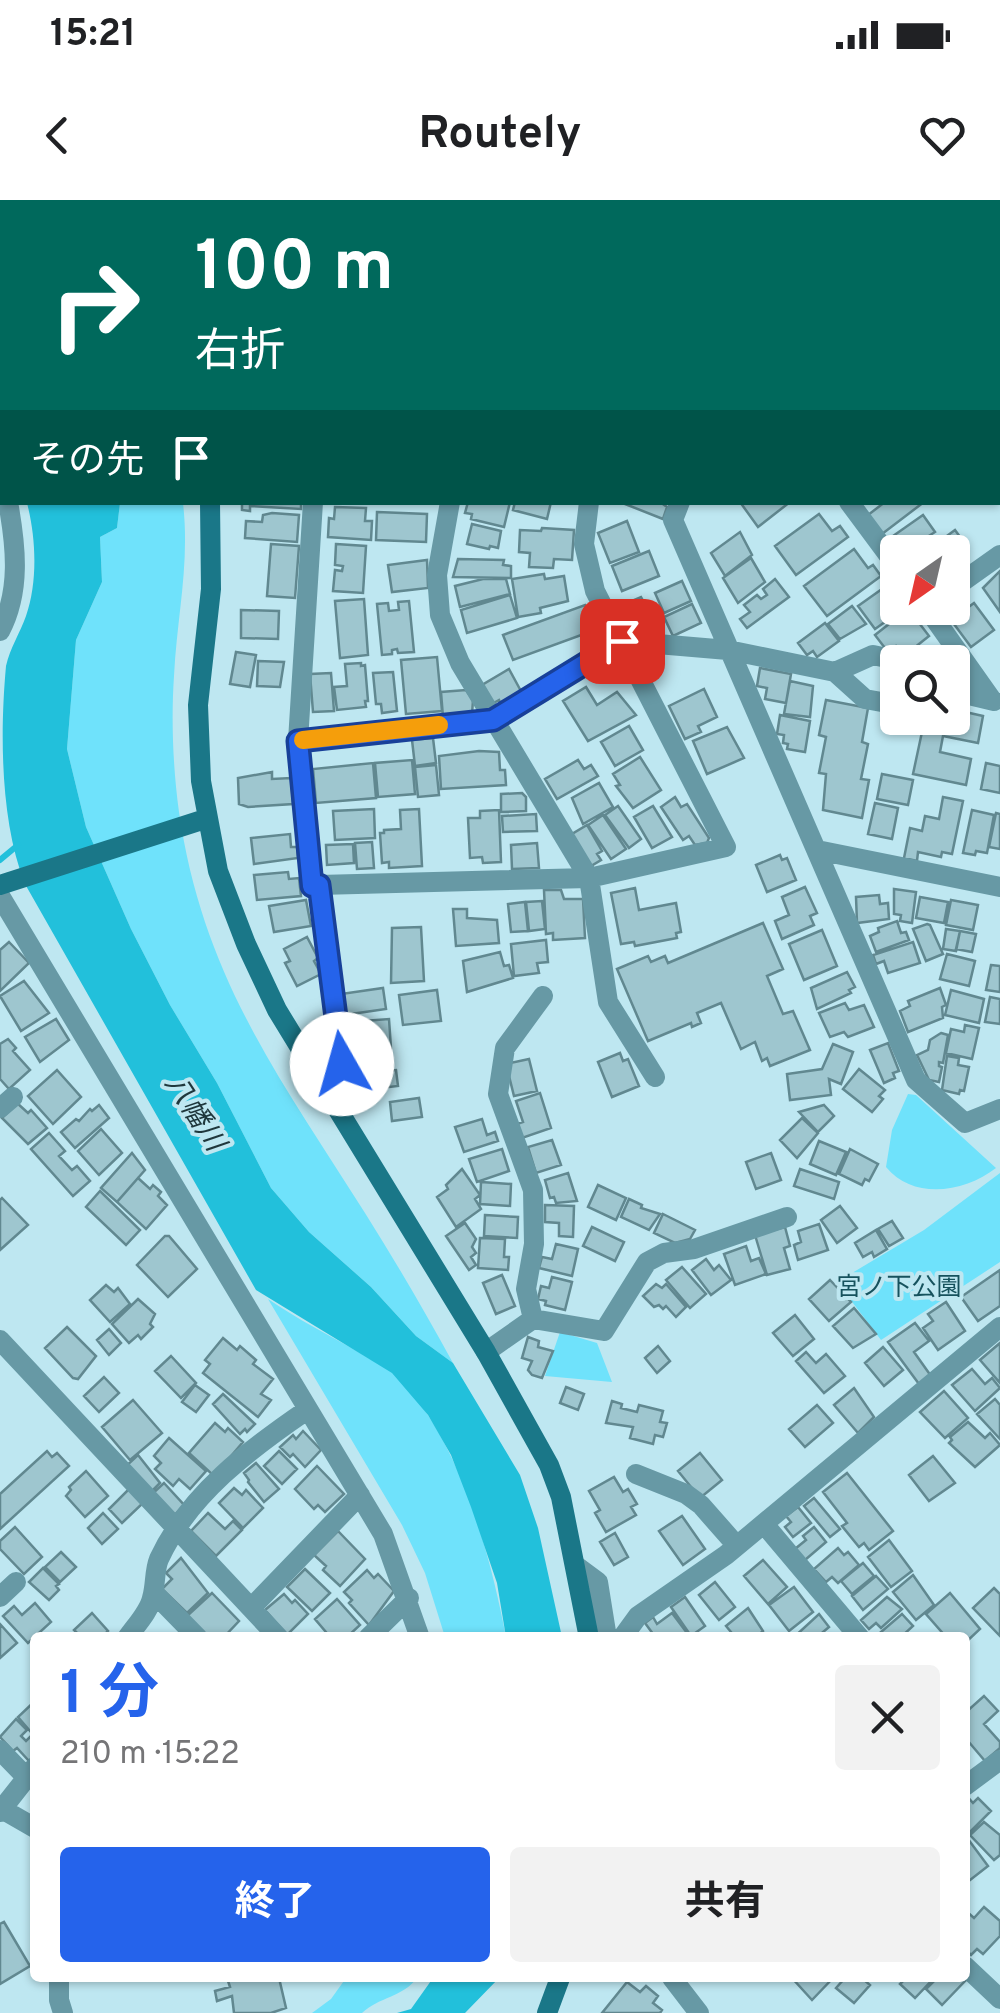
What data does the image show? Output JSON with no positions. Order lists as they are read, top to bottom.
{
  "water": ["八幡川"],
  "parks": ["宮ノ下公園"],
  "north": "bottom left",
  "page": {
    "status": "15:21",
    "header": "Routely",
    "turn": ["100 m", "右折"],
    "then": "その先",
    "heading": ["1 分", "210 m · 15:22"],
    "buttons": ["終了", "共有"]
  }
}
